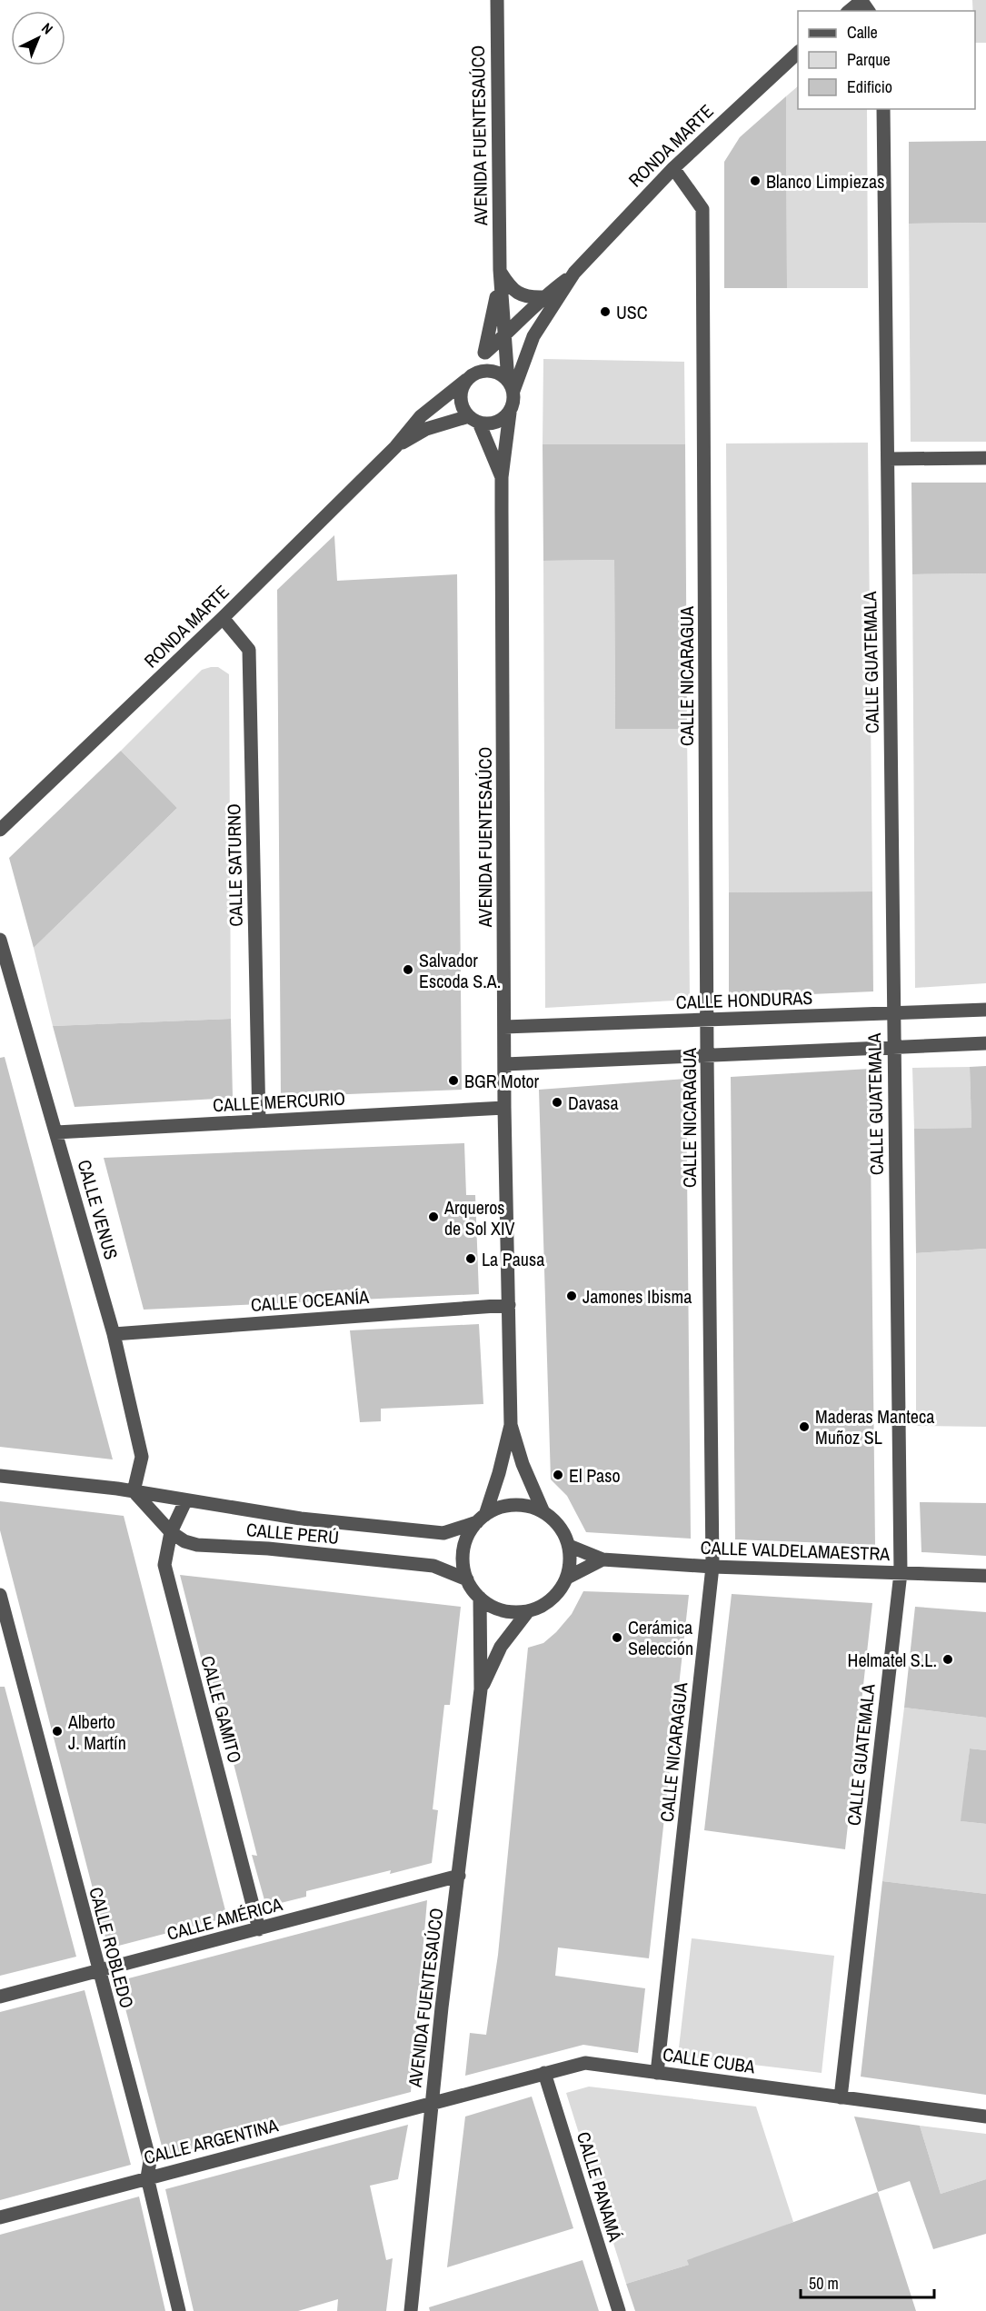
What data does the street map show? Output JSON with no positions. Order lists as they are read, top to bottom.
{
  "streets": {
    "street": [
      "AVENIDA FUENTESAÚCO",
      "RONDA MARTE",
      "CALLE GUATEMALA",
      "CALLE NICARAGUA",
      "CALLE SATURNO",
      "CALLE HONDURAS",
      "CALLE MERCURIO",
      "CALLE VENUS",
      "CALLE OCEANÍA",
      "CALLE PERÚ",
      "CALLE VALDELAMAESTRA",
      "CALLE GAMITO",
      "CALLE AMÉRICA",
      "CALLE ROBLEDO",
      "CALLE CUBA",
      "CALLE ARGENTINA",
      "CALLE PANAMÁ"
    ]
  },
  "crossings": [
    ["AVENIDA FUENTESAÚCO", "RONDA MARTE"],
    ["AVENIDA FUENTESAÚCO", "CALLE HONDURAS"],
    ["AVENIDA FUENTESAÚCO", "CALLE MERCURIO"],
    ["AVENIDA FUENTESAÚCO", "CALLE OCEANÍA"],
    ["AVENIDA FUENTESAÚCO", "CALLE PERÚ"],
    ["AVENIDA FUENTESAÚCO", "CALLE VALDELAMAESTRA"],
    ["AVENIDA FUENTESAÚCO", "CALLE AMÉRICA"],
    ["AVENIDA FUENTESAÚCO", "CALLE CUBA"],
    ["AVENIDA FUENTESAÚCO", "CALLE ARGENTINA"],
    ["RONDA MARTE", "CALLE NICARAGUA"],
    ["RONDA MARTE", "CALLE SATURNO"],
    ["CALLE GUATEMALA", "CALLE HONDURAS"],
    ["CALLE GUATEMALA", "CALLE VALDELAMAESTRA"],
    ["CALLE GUATEMALA", "CALLE CUBA"],
    ["CALLE NICARAGUA", "CALLE HONDURAS"],
    ["CALLE NICARAGUA", "CALLE VALDELAMAESTRA"],
    ["CALLE NICARAGUA", "CALLE CUBA"],
    ["CALLE SATURNO", "CALLE MERCURIO"],
    ["CALLE MERCURIO", "CALLE VENUS"],
    ["CALLE VENUS", "CALLE OCEANÍA"],
    ["CALLE VENUS", "CALLE PERÚ"],
    ["CALLE PERÚ", "CALLE VALDELAMAESTRA"],
    ["CALLE PERÚ", "CALLE GAMITO"],
    ["CALLE GAMITO", "CALLE AMÉRICA"],
    ["CALLE AMÉRICA", "CALLE ROBLEDO"],
    ["CALLE ROBLEDO", "CALLE ARGENTINA"],
    ["CALLE CUBA", "CALLE ARGENTINA"],
    ["CALLE CUBA", "CALLE PANAMÁ"]
  ],
  "places": [
    "Blanco Limpiezas",
    "USC",
    "Salvador Escoda S.A.",
    "BGR Motor",
    "Davasa",
    "Arqueros de Sol XIV",
    "La Pausa",
    "Jamones Ibisma",
    "Maderas Manteca Muñoz SL",
    "El Paso",
    "Cerámica Selección",
    "Helmatel S.L.",
    "Alberto J. Martín"
  ],
  "legend": ["Calle", "Parque", "Edificio"],
  "scale_bar": "50 m",
  "north": "top right"
}
